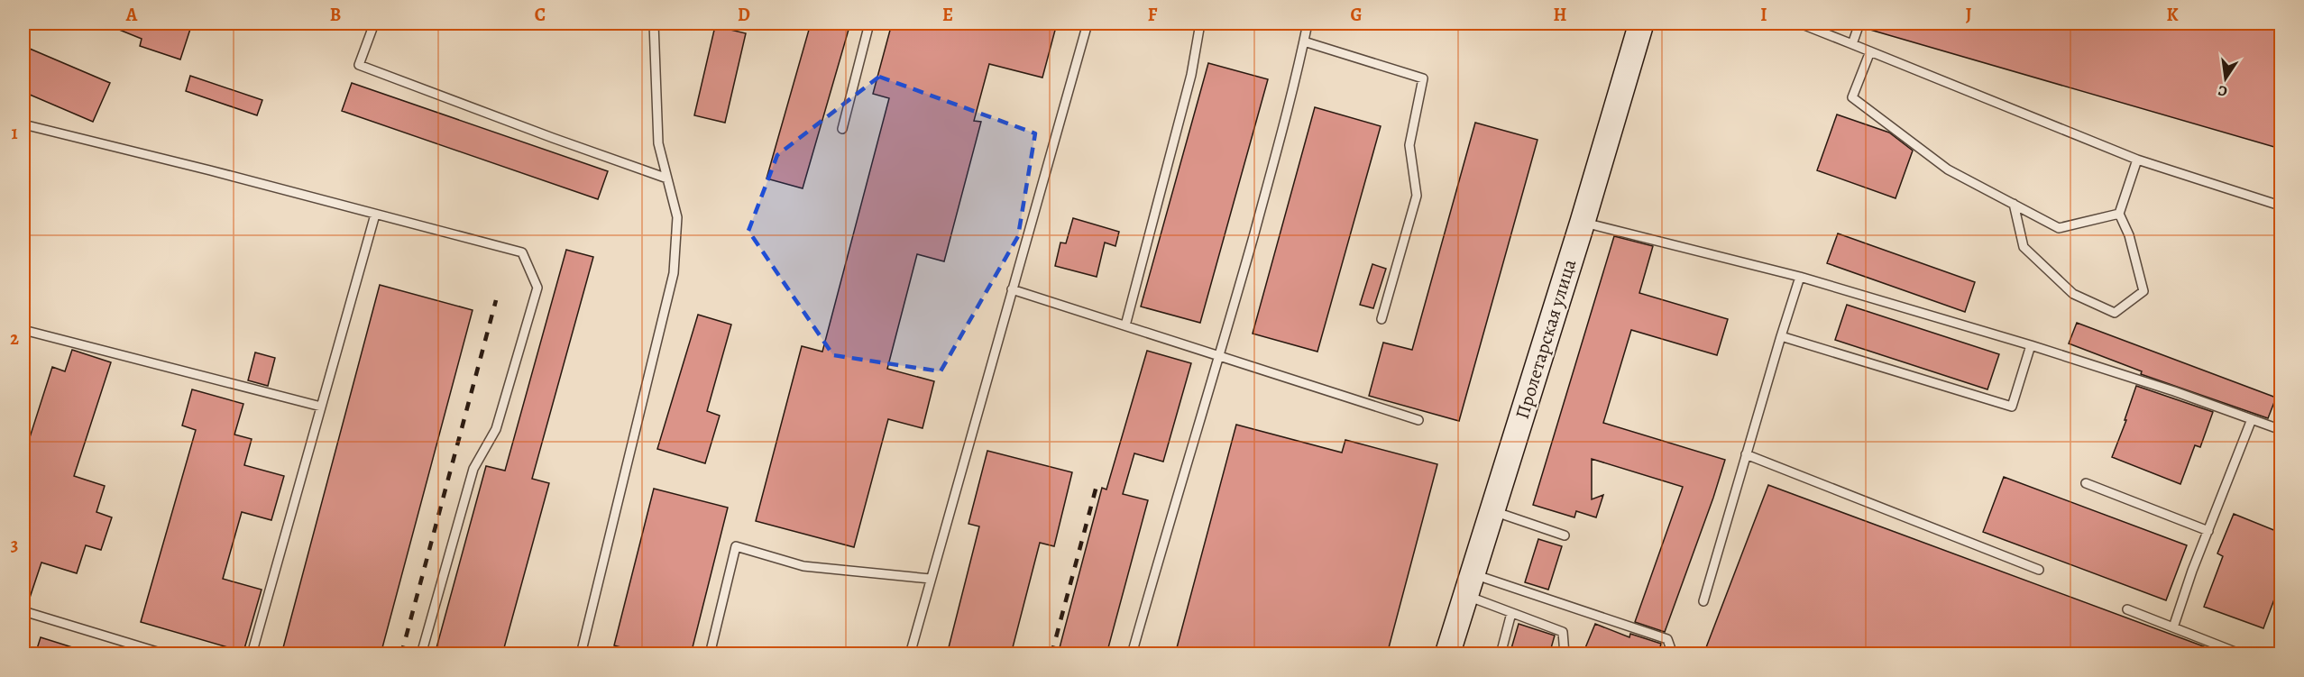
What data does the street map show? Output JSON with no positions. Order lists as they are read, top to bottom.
{
  "streets": {
    "street": ["Пролетарская улица"]
  },
  "north": "bottom",
  "grid": {
    "columns": [
      "A",
      "B",
      "C",
      "D",
      "E",
      "F",
      "G",
      "H",
      "I",
      "J",
      "K"
    ],
    "rows": ["1", "2", "3"]
  }
}
